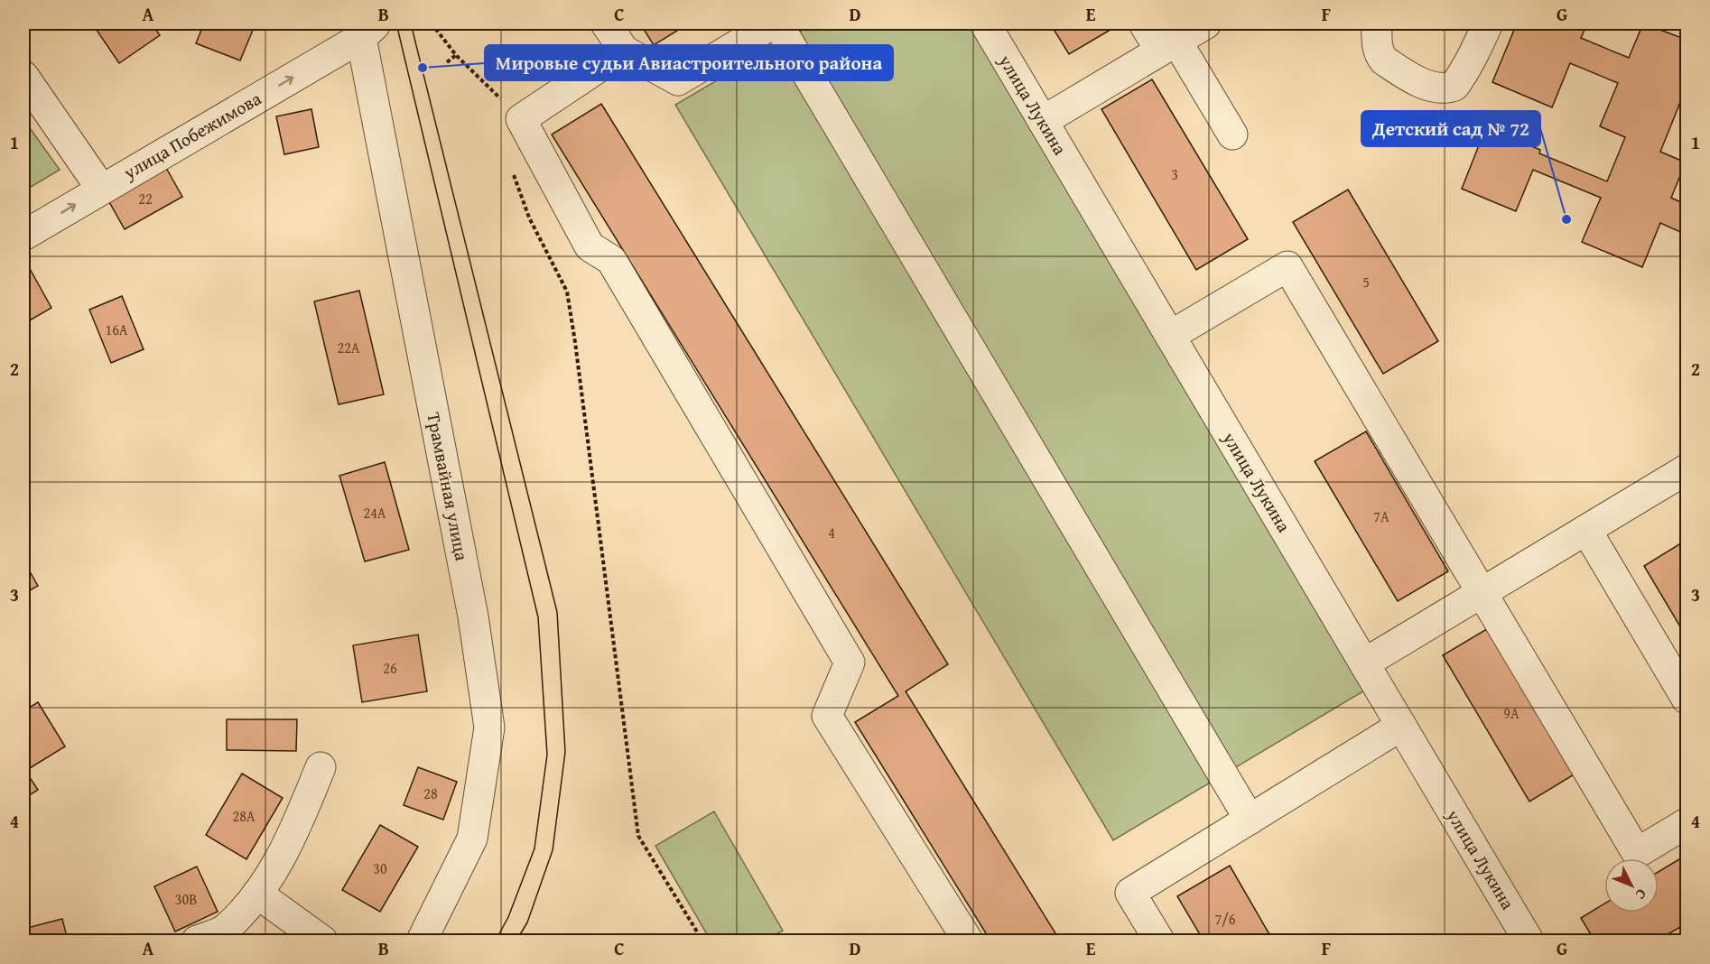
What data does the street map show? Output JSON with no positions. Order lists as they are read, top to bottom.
{
  "streets": {
    "street": ["улица Лукина", "улица Побежимова", "Трамвайная улица"]
  },
  "crossings": [
    ["улица Побежимова", "Трамвайная улица"]
  ],
  "one_way": ["улица Побежимова"],
  "places": ["Мировые судьи Авиастроительного района", "Детский сад № 72"],
  "house_numbers": [
    "3",
    "22",
    "5",
    "16А",
    "22А",
    "24А",
    "7А",
    "4",
    "26",
    "9А",
    "28",
    "28А",
    "30",
    "30В",
    "7/6"
  ],
  "north": "bottom right",
  "grid": {
    "columns": [
      "A",
      "B",
      "C",
      "D",
      "E",
      "F",
      "G"
    ],
    "rows": [
      "1",
      "2",
      "3",
      "4"
    ]
  }
}
